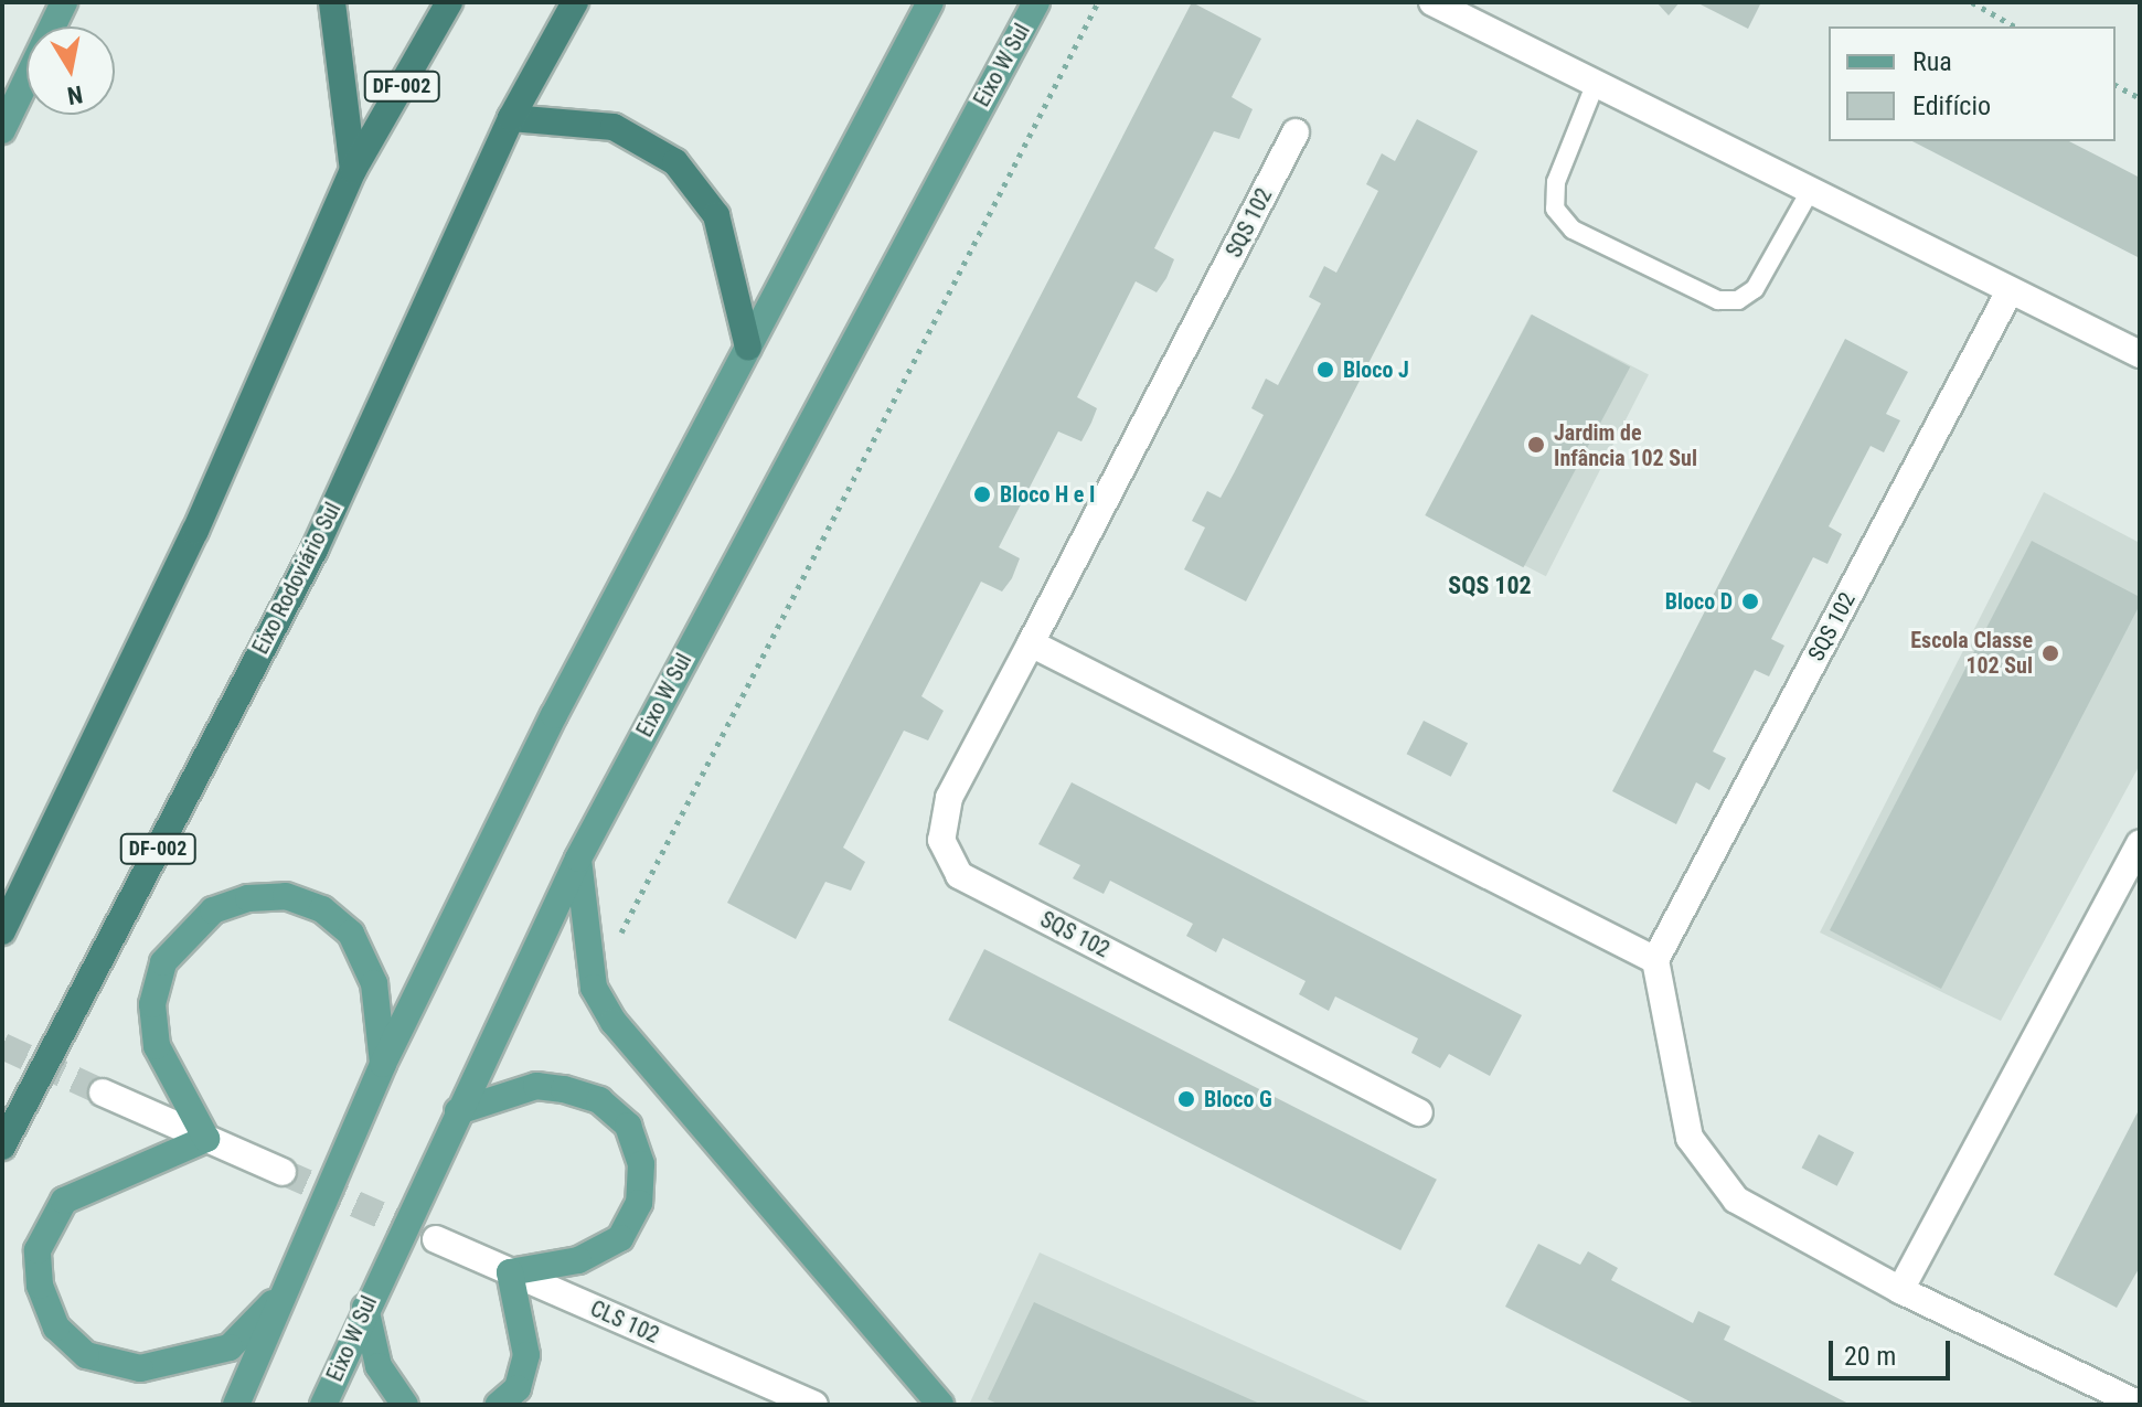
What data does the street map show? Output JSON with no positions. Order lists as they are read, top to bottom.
{
  "streets": {
    "highway": ["DF-002", "Eixo Rodoviário Sul"],
    "main road": ["Eixo W Sul"],
    "street": ["SQS 102", "CLS 102"]
  },
  "districts": ["SQS 102"],
  "places": [
    "Bloco J",
    "Jardim de Infância 102 Sul",
    "Bloco H e I",
    "Bloco D",
    "Escola Classe 102 Sul",
    "Bloco G"
  ],
  "legend": ["Rua", "Edifício"],
  "scale_bar": "20 m",
  "north": "bottom"
}
